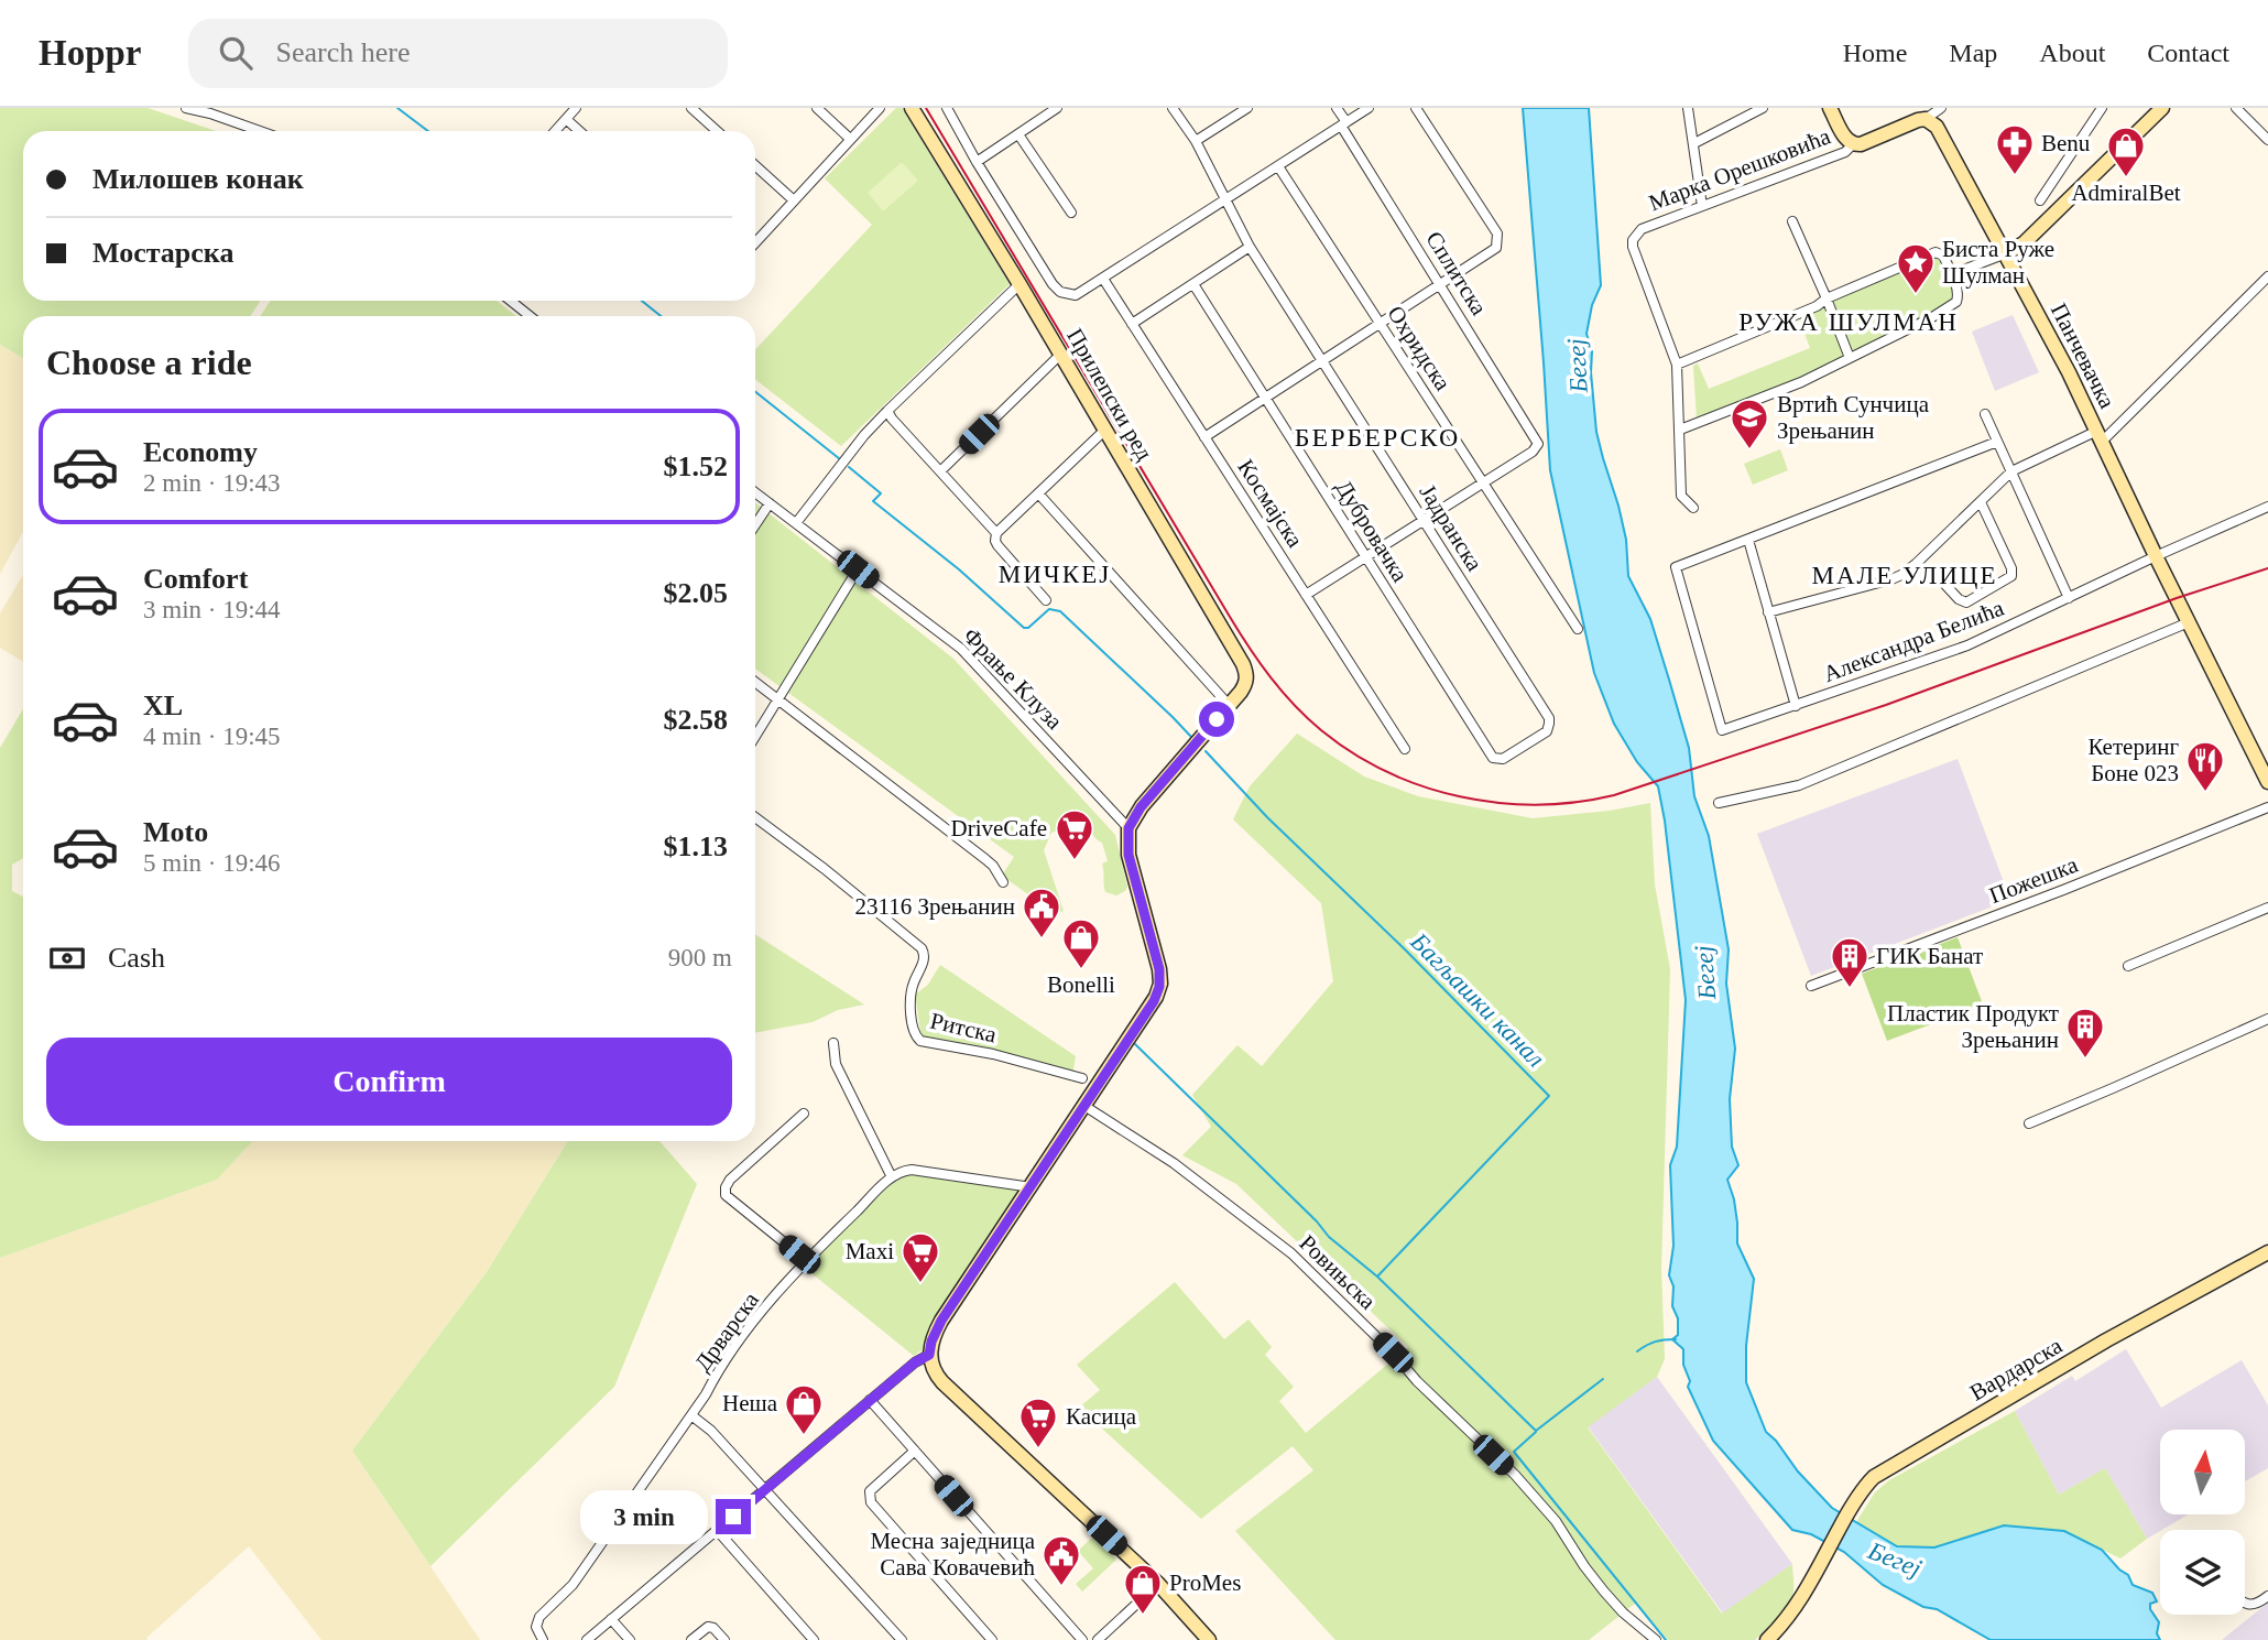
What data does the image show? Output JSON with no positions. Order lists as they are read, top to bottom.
{
  "streets": {
    "street": [
      "Марка Орешковића",
      "Сплитска",
      "Охридска",
      "Панчевачка",
      "Прилепски ред",
      "Космајска",
      "Јадранска",
      "Дубровачка",
      "Александра Белића",
      "Фрање Клуза",
      "Пожешка",
      "Ритска",
      "Ровињска",
      "Дрварска",
      "Вардарска"
    ]
  },
  "crossings": [
    ["Марка Орешковића", "Панчевачка"],
    ["Сплитска", "Охридска"],
    ["Панчевачка", "Александра Белића"],
    ["Прилепски ред", "Фрање Клуза"],
    ["Јадранска", "Дубровачка"]
  ],
  "districts": [
    "РУЖА ШУЛМАН",
    "БЕРБЕРСКО",
    "МИЧКЕЈ",
    "МАЛЕ УЛИЦЕ"
  ],
  "water": ["Бегеј", "Багљашки канал"],
  "places": {
    "pharmacy": ["Benu"],
    "shop": [
      "AdmiralBet",
      "Bonelli",
      "Неша",
      "ProMes"
    ],
    "place": ["Биста Руже Шулман"],
    "school or university": ["Вртић Сунчица Зрењанин"],
    "restaurant": ["Кетеринг Боне 023"],
    "supermarket": ["DriveCafe", "Maxi", "Касица"],
    "public building": ["23116 Зрењанин", "Месна заједница Сава Ковачевић"],
    "building": ["ГИК Банат", "Пластик Продукт Зрењанин"]
  },
  "north": "top",
  "page": {
    "header": "Hoppr",
    "search": "Search here",
    "nav": [
      "Home",
      "Map",
      "About",
      "Contact"
    ],
    "banner": ["Милошев конак", "Мостарска"],
    "heading": "Choose a ride",
    "list": [
      {
        "name": "Economy",
        "note": "2 min · 19:43",
        "value": "$1.52"
      },
      {
        "name": "Comfort",
        "note": "3 min · 19:44",
        "value": "$2.05"
      },
      {
        "name": "XL",
        "note": "4 min · 19:45",
        "value": "$2.58"
      },
      {
        "name": "Moto",
        "note": "5 min · 19:46",
        "value": "$1.13"
      }
    ],
    "pay": ["Cash", "900 m"],
    "buttons": "Confirm",
    "bubble": "3 min"
  }
}
